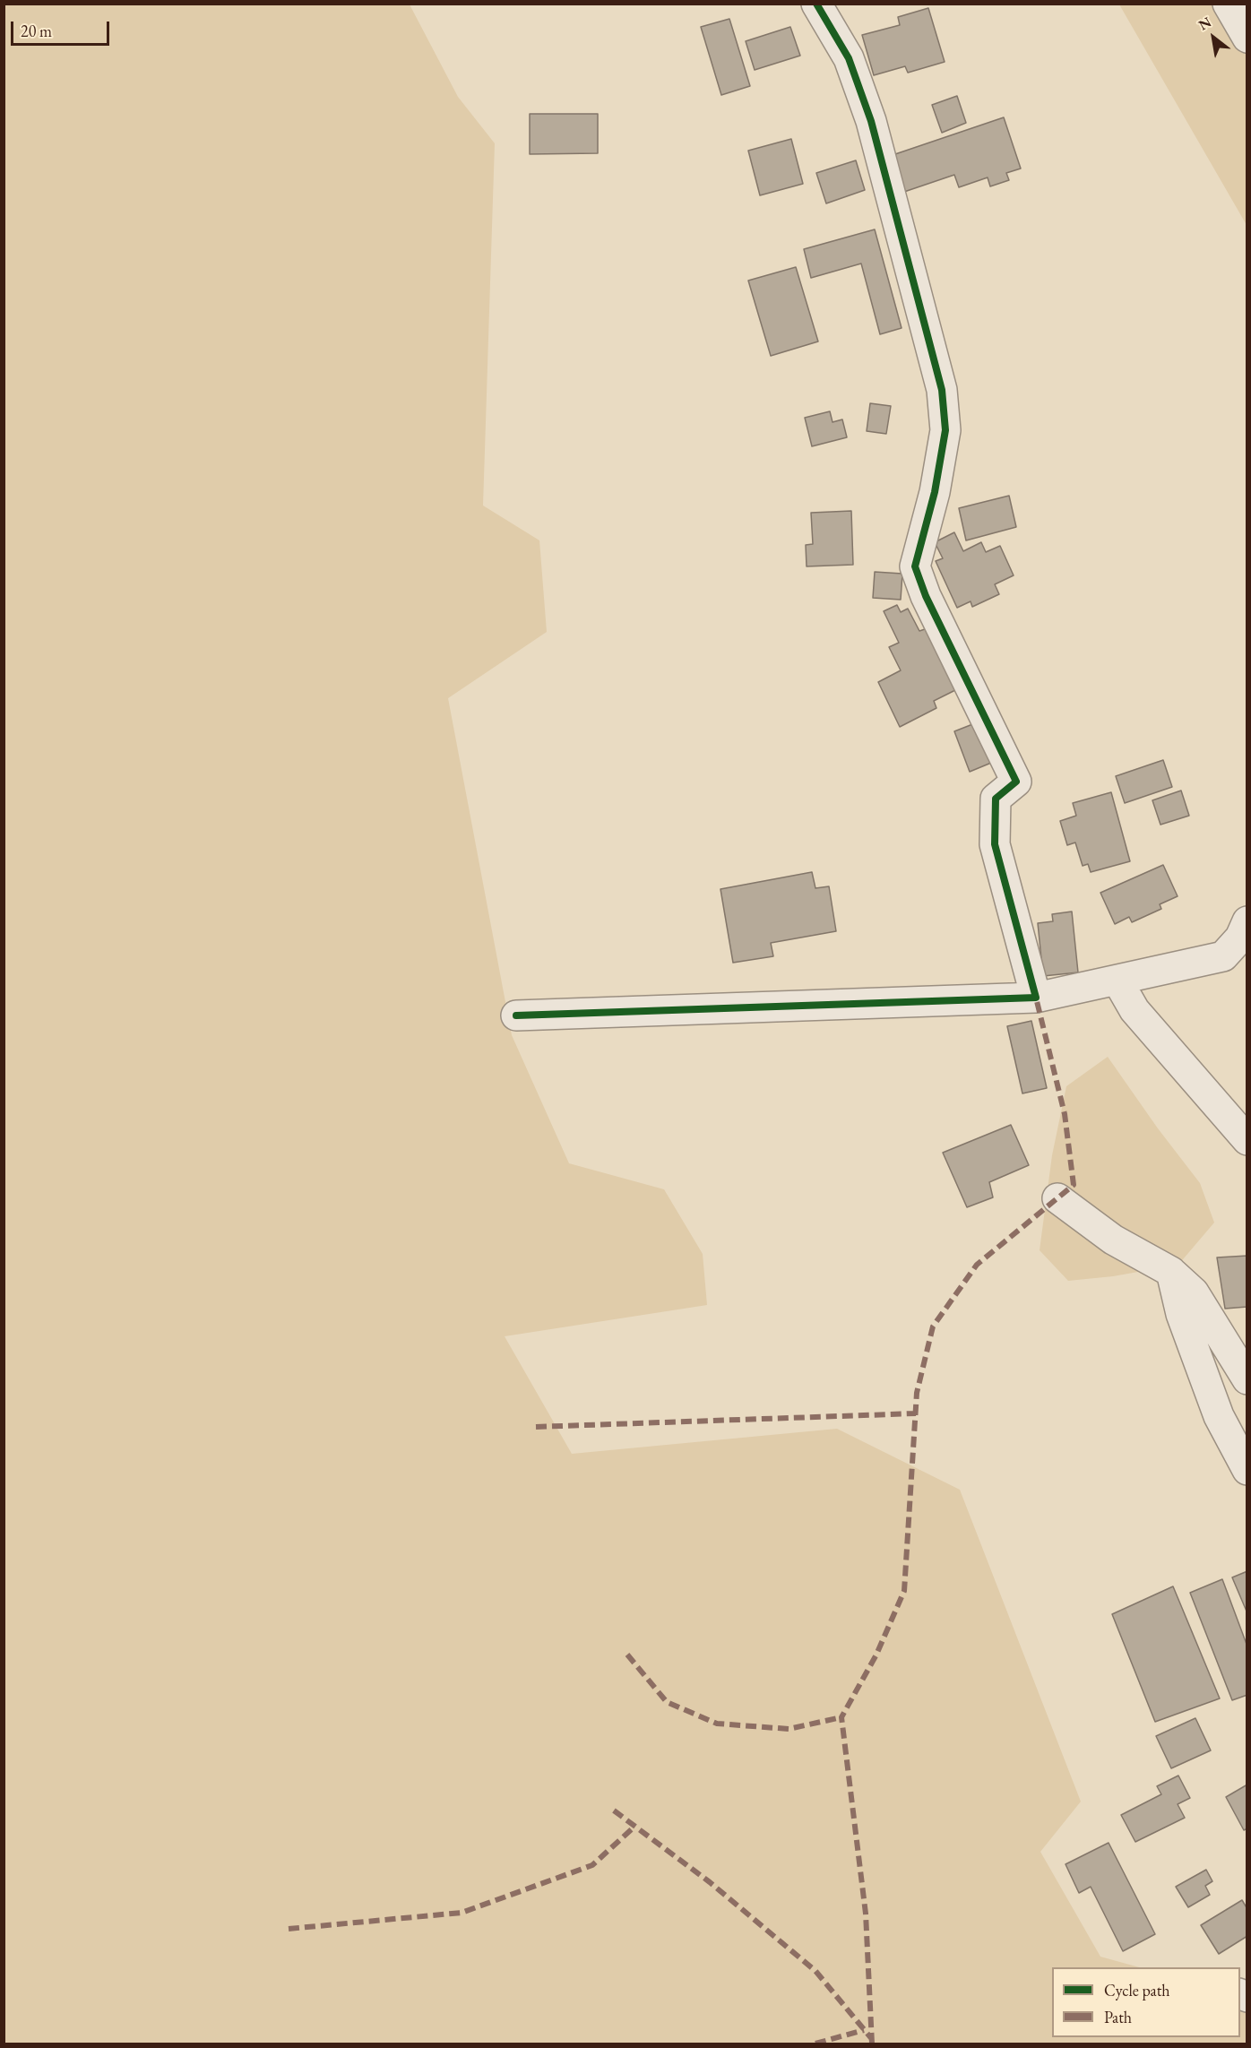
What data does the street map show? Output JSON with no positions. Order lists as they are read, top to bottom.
{
  "legend": ["Cycle path", "Path"],
  "scale_bar": "20 m",
  "north": "top left"
}
